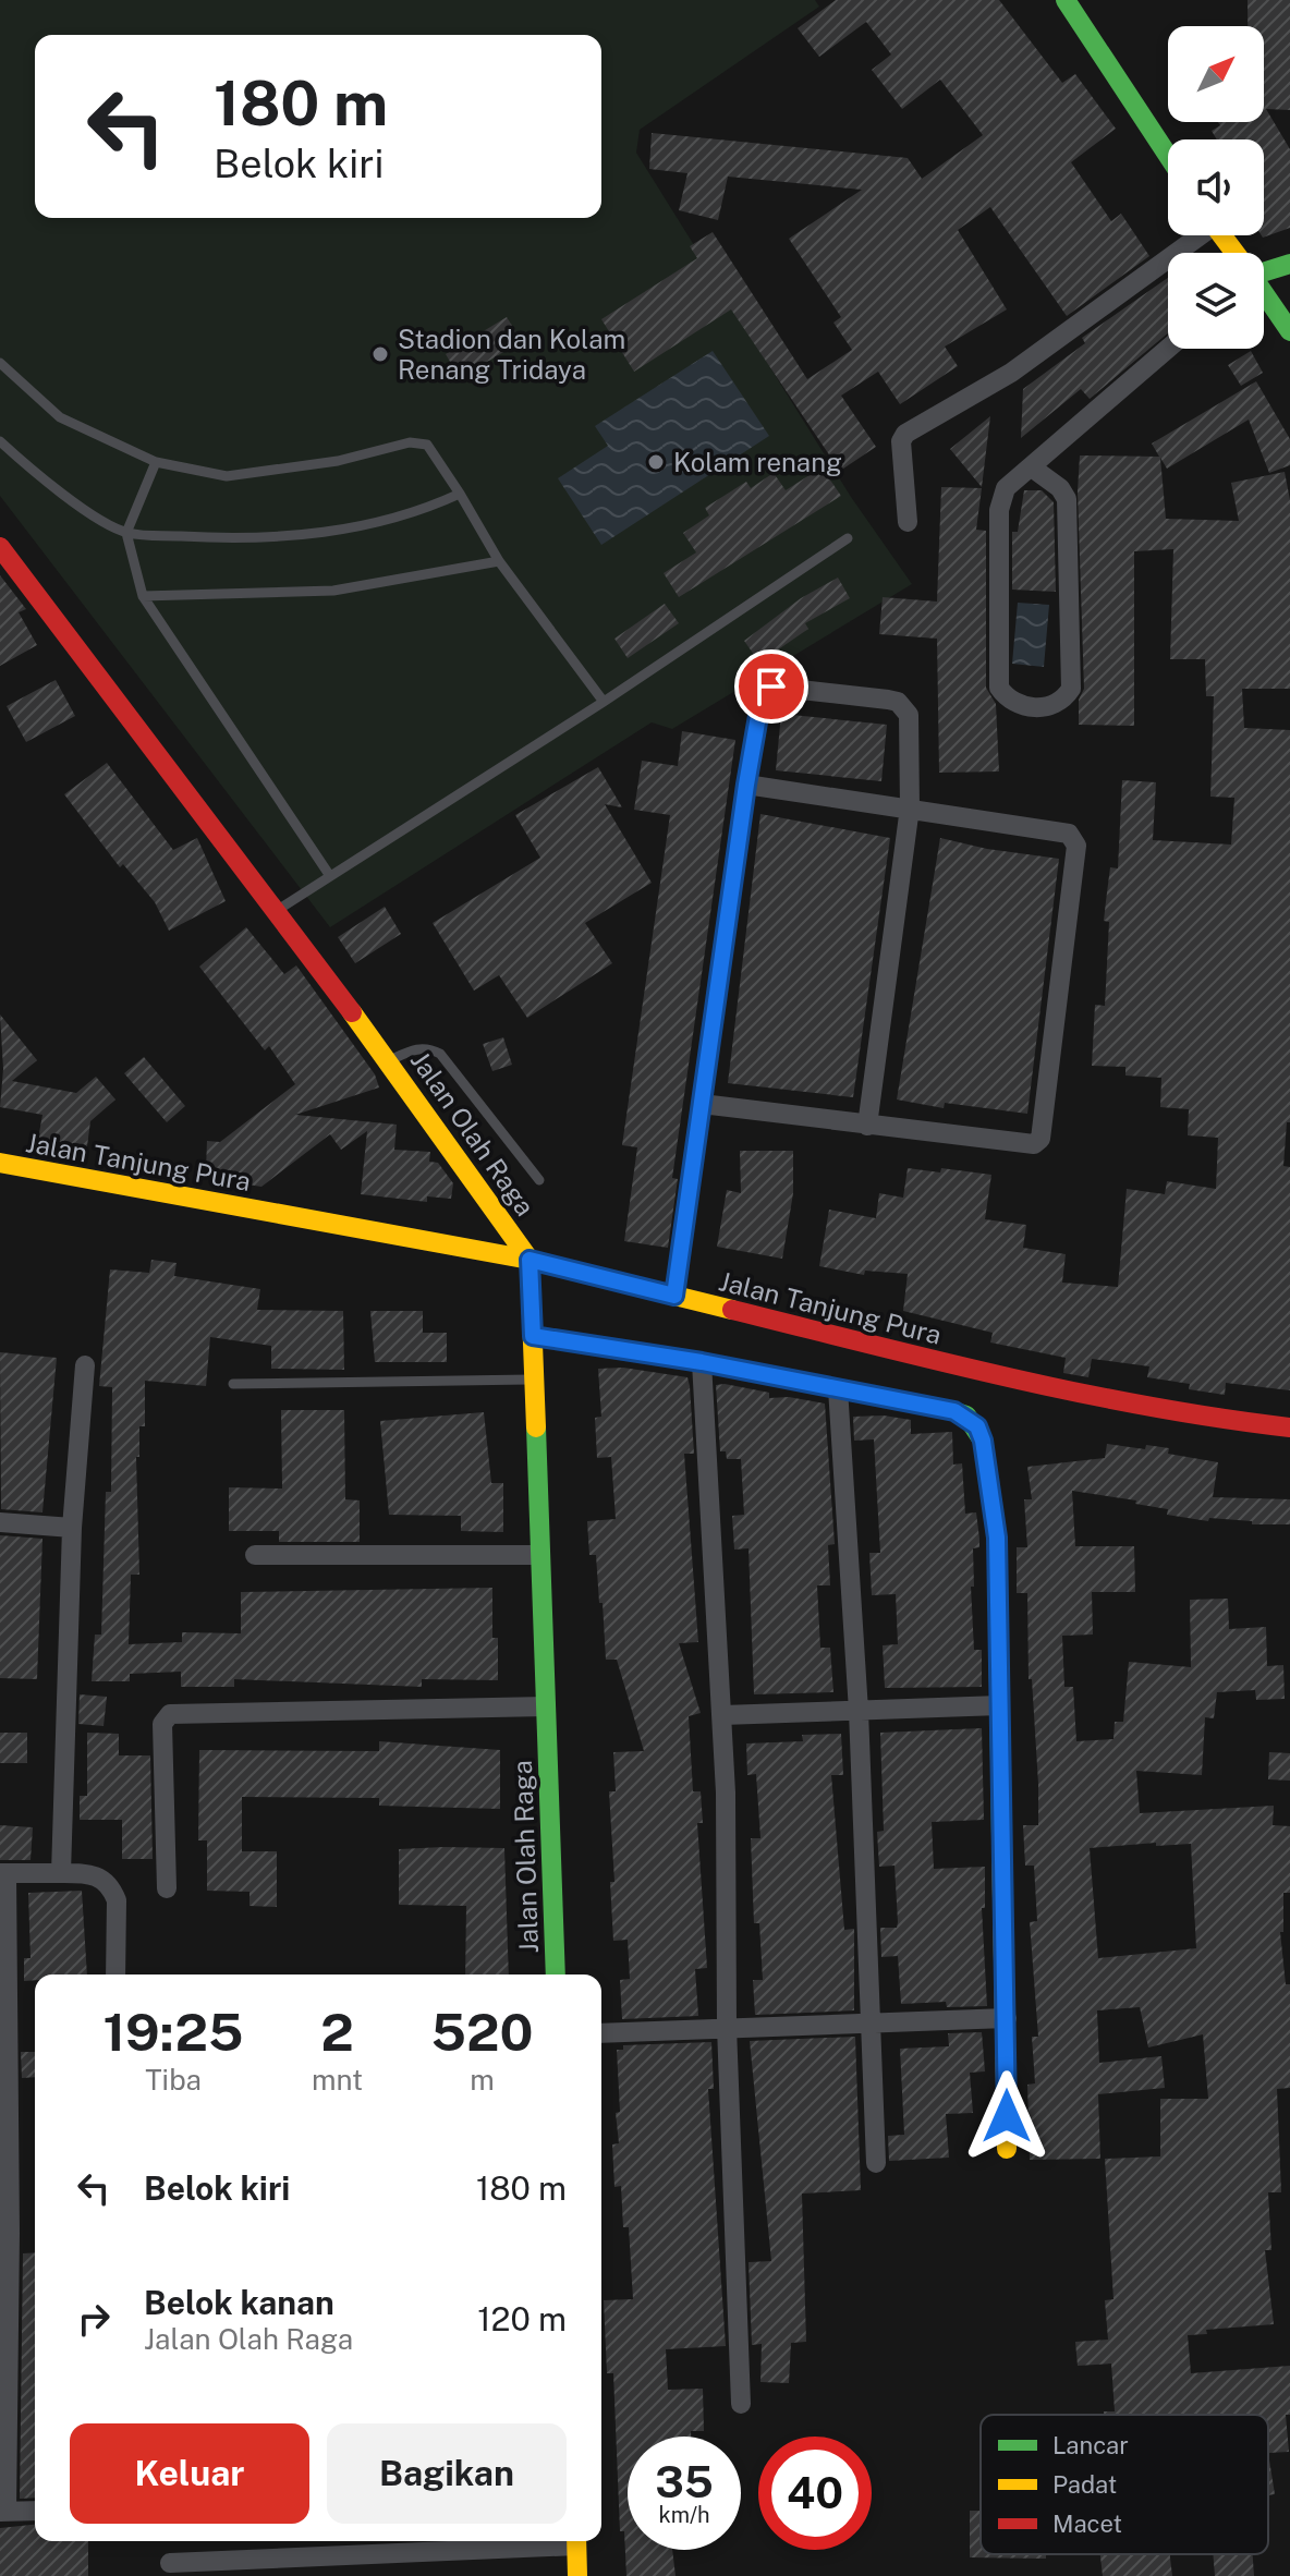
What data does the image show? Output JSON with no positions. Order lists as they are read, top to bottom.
{
  "streets": {
    "street": ["Jalan Olah Raga", "Jalan Tanjung Pura"]
  },
  "crossings": [
    ["Jalan Olah Raga", "Jalan Tanjung Pura"]
  ],
  "places": ["Stadion dan Kolam Renang Tridaya", "Kolam renang"],
  "legend": ["Lancar", "Padat", "Macet"],
  "north": "top right",
  "page": {
    "turn": ["180 m", "Belok kiri"],
    "eta": [
      "19:25",
      "Tiba",
      "2",
      "mnt",
      "520",
      "m"
    ],
    "list": [
      {
        "name": "Belok kiri",
        "value": "180 m"
      },
      {
        "name": "Belok kanan",
        "note": "Jalan Olah Raga",
        "value": "120 m"
      }
    ],
    "buttons": ["Keluar", "Bagikan"],
    "speed": "35 km/h",
    "limit": "40"
  }
}
